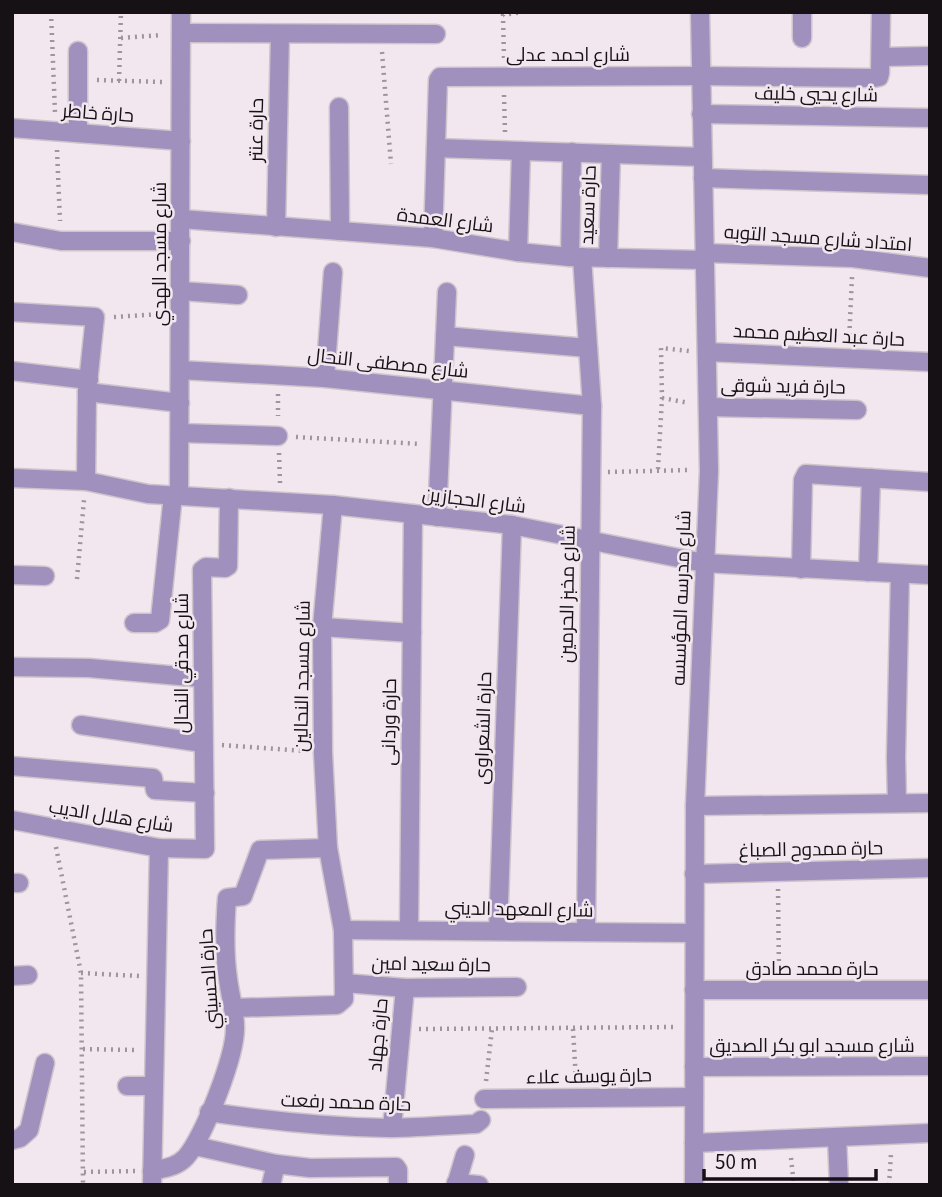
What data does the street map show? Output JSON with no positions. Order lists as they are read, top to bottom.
{
  "streets": {
    "street": [
      "شارع احمد عدلى",
      "شارع يحيي خليف",
      "حارة خاطر",
      "حارة عنتر",
      "حارة سعيد",
      "شارع العمدة",
      "امتداد شارع مسجد التوبه",
      "شارع مسجد الهدي",
      "حارة عبد العظيم محمد",
      "شارع مصطفى النحال",
      "حارة فريد شوقى",
      "شارع الحجازين",
      "شارع مخبز الحرمين",
      "شارع مدرسه المؤسسه",
      "شارع صدقي النحال",
      "شارع مسجد النحالين",
      "حارة وردانى",
      "حارة الشعراوى",
      "شارع هلال الديب",
      "حارة ممدوح الصباغ",
      "شارع المعهد الديني",
      "حارة سعيد امين",
      "حارة محمد صادق",
      "حارة الحسيني",
      "حارة جهاد",
      "شارع مسجد ابو بكر الصديق",
      "حارة يوسف علاء",
      "حارة محمد رفعت"
    ]
  },
  "crossings": [
    ["شارع احمد عدلى", "شارع مدرسه المؤسسه"],
    ["شارع يحيي خليف", "شارع مدرسه المؤسسه"],
    ["حارة خاطر", "شارع مسجد الهدي"],
    ["حارة عنتر", "شارع العمدة"],
    ["حارة سعيد", "شارع العمدة"],
    ["شارع العمدة", "امتداد شارع مسجد التوبه"],
    ["شارع العمدة", "شارع مسجد الهدي"],
    ["شارع العمدة", "شارع مخبز الحرمين"],
    ["شارع العمدة", "شارع مدرسه المؤسسه"],
    ["امتداد شارع مسجد التوبه", "شارع مدرسه المؤسسه"],
    ["شارع مسجد الهدي", "شارع مصطفى النحال"],
    ["شارع مسجد الهدي", "شارع الحجازين"],
    ["حارة عبد العظيم محمد", "شارع مدرسه المؤسسه"],
    ["شارع مصطفى النحال", "شارع مخبز الحرمين"],
    ["حارة فريد شوقى", "شارع مدرسه المؤسسه"],
    ["شارع الحجازين", "شارع مخبز الحرمين"],
    ["شارع الحجازين", "شارع مدرسه المؤسسه"],
    ["شارع الحجازين", "شارع صدقي النحال"],
    ["شارع الحجازين", "شارع مسجد النحالين"],
    ["شارع الحجازين", "حارة وردانى"],
    ["شارع الحجازين", "حارة الشعراوى"],
    ["شارع مخبز الحرمين", "شارع المعهد الديني"],
    ["شارع مدرسه المؤسسه", "حارة ممدوح الصباغ"],
    ["شارع مدرسه المؤسسه", "شارع المعهد الديني"],
    ["شارع مدرسه المؤسسه", "حارة محمد صادق"],
    ["شارع مدرسه المؤسسه", "شارع مسجد ابو بكر الصديق"],
    ["شارع مدرسه المؤسسه", "حارة يوسف علاء"],
    ["شارع صدقي النحال", "شارع هلال الديب"],
    ["شارع مسجد النحالين", "شارع المعهد الديني"],
    ["شارع مسجد النحالين", "حارة سعيد امين"],
    ["شارع مسجد النحالين", "حارة الحسيني"],
    ["حارة وردانى", "شارع المعهد الديني"],
    ["حارة الشعراوى", "شارع المعهد الديني"],
    ["حارة سعيد امين", "حارة جهاد"],
    ["حارة الحسيني", "حارة محمد رفعت"],
    ["حارة جهاد", "حارة محمد رفعت"]
  ],
  "scale_bar": "50 m"
}
